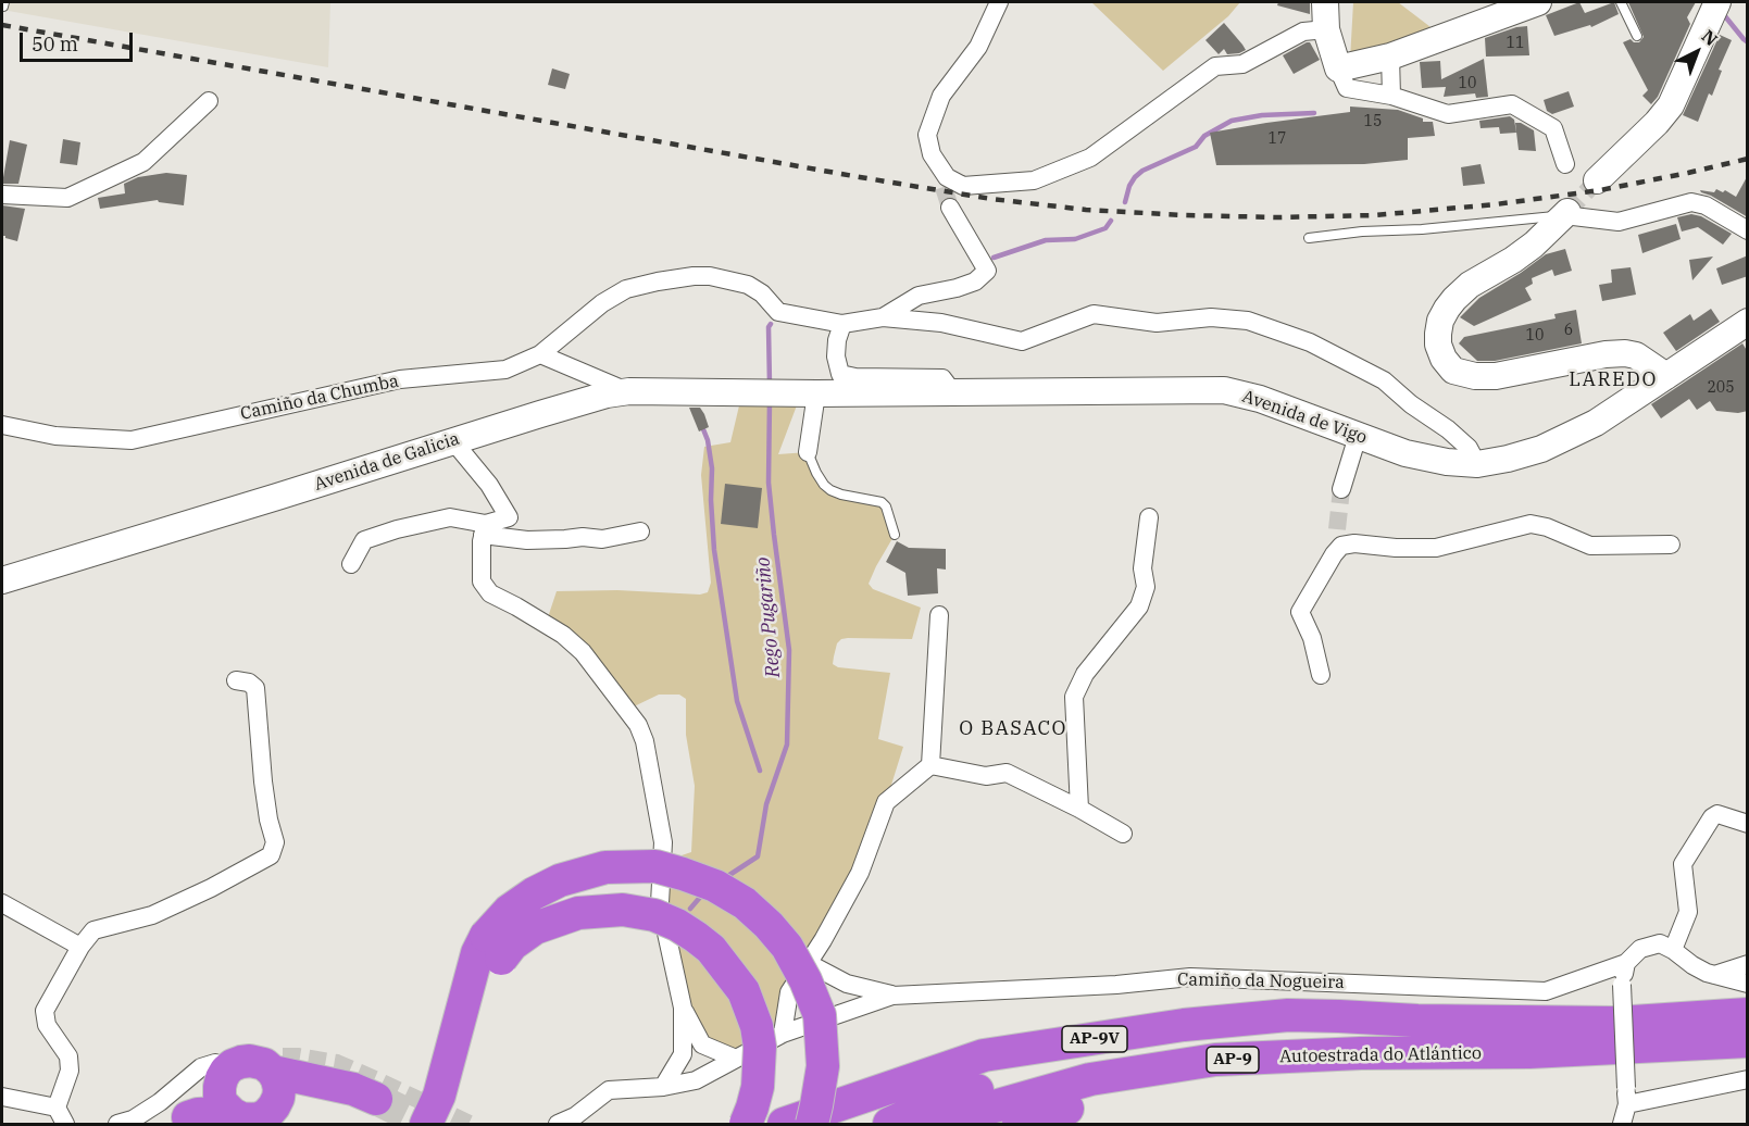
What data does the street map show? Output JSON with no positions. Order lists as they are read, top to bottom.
{
  "streets": {
    "highway": ["AP-9V", "Autoestrada do Atlántico", "AP-9"],
    "main road": ["Avenida de Vigo", "Avenida de Galicia"],
    "street": ["Camiño da Chumba", "Camiño da Nogueira"]
  },
  "crossings": [
    ["Avenida de Vigo", "Avenida de Galicia"]
  ],
  "districts": ["LAREDO", "O BASACO"],
  "water": ["Rego Pugariño"],
  "house_numbers": [
    "11",
    "10",
    "15",
    "17",
    "6",
    "10",
    "205"
  ],
  "scale_bar": "50 m",
  "north": "top right"
}
